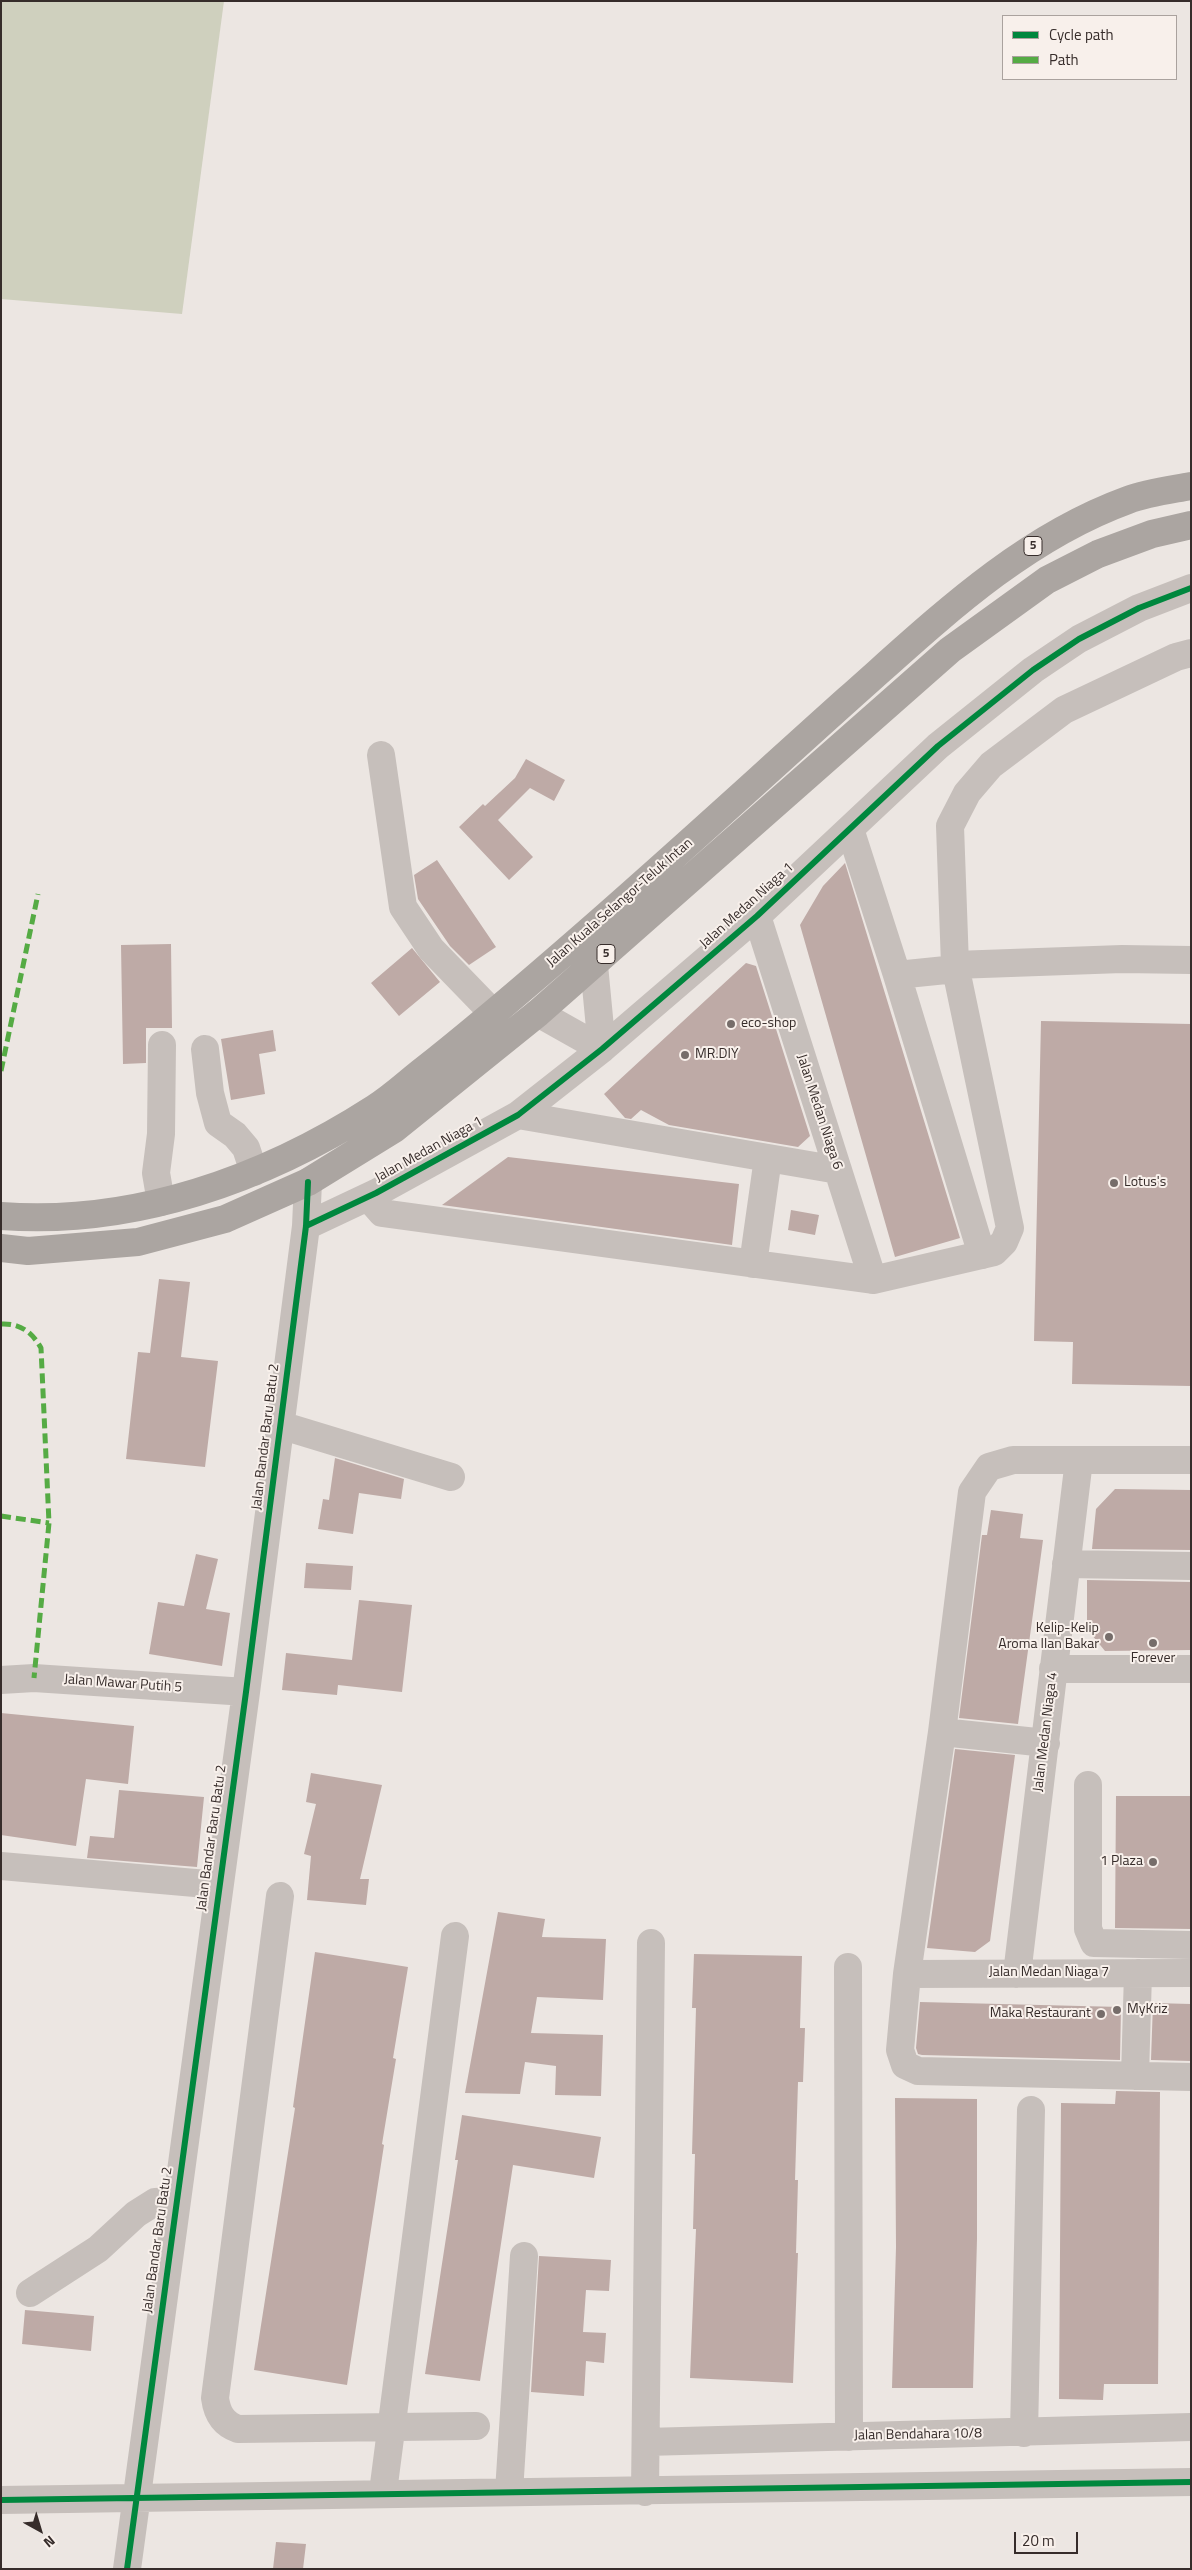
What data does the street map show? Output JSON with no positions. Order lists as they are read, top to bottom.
{
  "streets": {
    "highway": ["5", "Jalan Kuala Selangor-Teluk Intan"],
    "street": [
      "Jalan Medan Niaga 1",
      "Jalan Medan Niaga 6",
      "Jalan Bandar Baru Batu 2",
      "Jalan Mawar Putih 5",
      "Jalan Medan Niaga 4",
      "Jalan Medan Niaga 7",
      "Jalan Bendahara 10/8"
    ]
  },
  "crossings": [
    ["Jalan Kuala Selangor-Teluk Intan", "Jalan Bandar Baru Batu 2"],
    ["Jalan Medan Niaga 1", "Jalan Medan Niaga 6"],
    ["Jalan Medan Niaga 1", "Jalan Bandar Baru Batu 2"],
    ["Jalan Bandar Baru Batu 2", "Jalan Mawar Putih 5"],
    ["Jalan Medan Niaga 4", "Jalan Medan Niaga 7"]
  ],
  "places": [
    "eco-shop",
    "MR.DIY",
    "Lotus's",
    "Kelip-Kelip Aroma Ilan Bakar",
    "Forever",
    "1 Plaza",
    "MyKriz",
    "Maka Restaurant"
  ],
  "legend": ["Cycle path", "Path"],
  "scale_bar": "20 m",
  "north": "bottom right"
}
